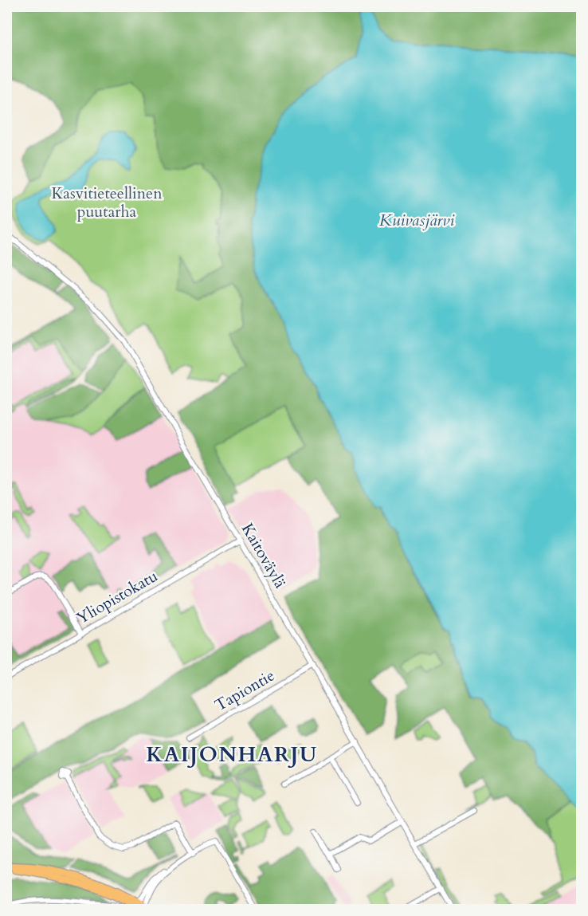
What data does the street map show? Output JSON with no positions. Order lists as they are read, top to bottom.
{
  "streets": {
    "street": ["Kaitoväylä", "Yliopistokatu", "Tapiontie"]
  },
  "crossings": [
    ["Kaitoväylä", "Yliopistokatu"],
    ["Kaitoväylä", "Tapiontie"]
  ],
  "districts": ["KAIJONHARJU"],
  "water": ["Kuivasjärvi"],
  "parks": ["Kasvitieteellinen puutarha"]
}
